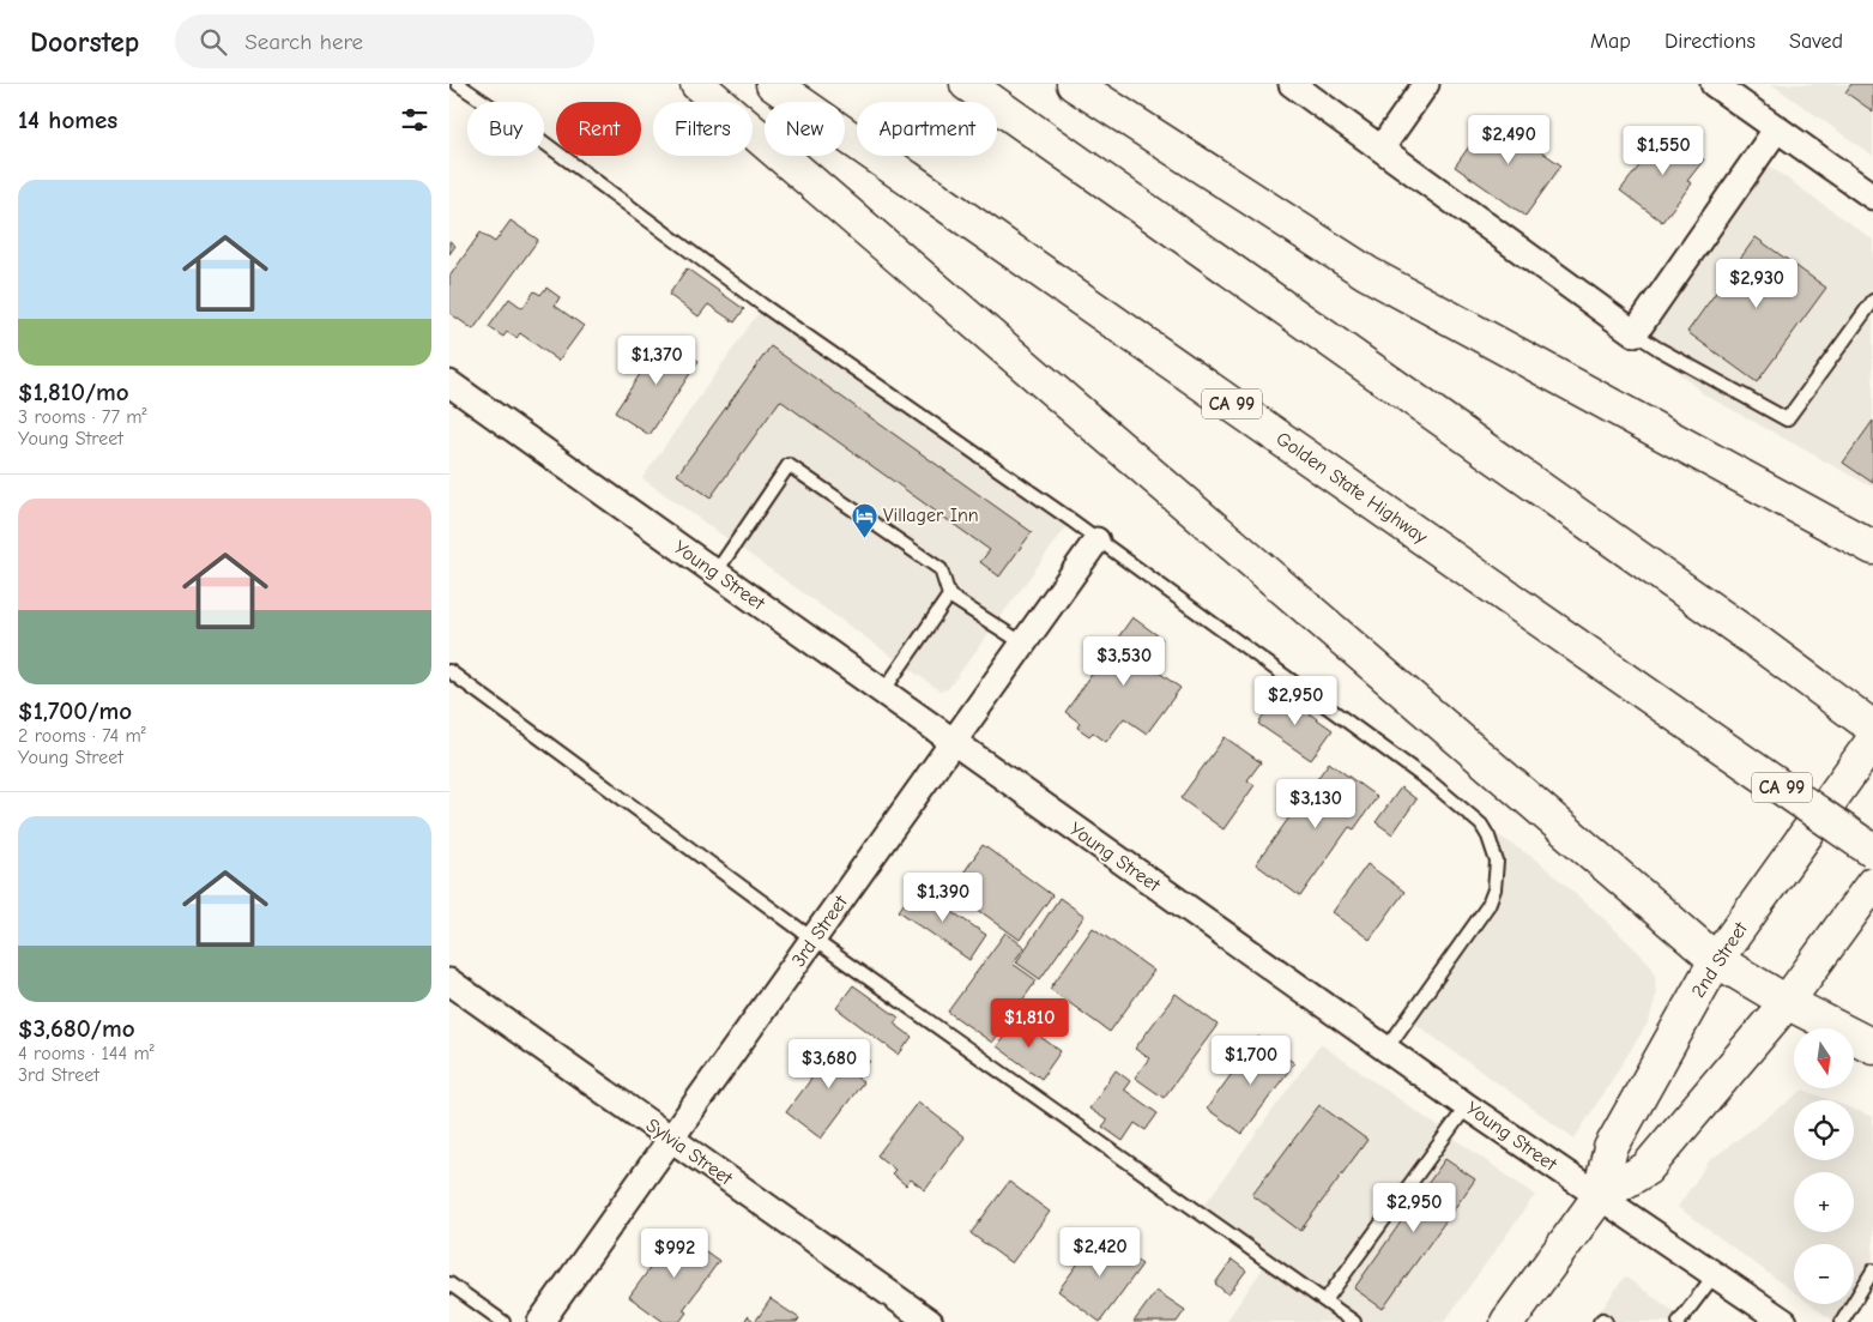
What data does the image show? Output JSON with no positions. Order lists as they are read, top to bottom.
{
  "streets": {
    "main road": ["CA 99", "Golden State Highway", "2nd Street"],
    "street": ["Young Street", "3rd Street", "Sylvia Street"]
  },
  "crossings": [
    ["Young Street", "3rd Street"],
    ["Young Street", "2nd Street"],
    ["3rd Street", "Sylvia Street"]
  ],
  "places": {
    "hotel": ["Villager Inn"]
  },
  "north": "bottom",
  "page": {
    "header": "Doorstep",
    "search": "Search here",
    "nav": ["Map", "Directions", "Saved"],
    "heading": "14 homes",
    "chip": [
      "Buy",
      "Rent",
      "Filters",
      "New",
      "Apartment"
    ],
    "price": [
      "$2,490",
      "$1,550",
      "$2,930",
      "$1,370",
      "$3,530",
      "$2,950",
      "$3,130",
      "$1,390",
      "$1,810",
      "$1,700",
      "$3,680",
      "$2,950",
      "$2,420",
      "$992"
    ],
    "list": [
      {
        "name": "$1,810/mo",
        "note": "3 rooms · 77 m² · Young Street"
      },
      {
        "name": "$1,700/mo",
        "note": "2 rooms · 74 m² · Young Street"
      },
      {
        "name": "$3,680/mo",
        "note": "4 rooms · 144 m² · 3rd Street"
      }
    ],
    "map_buttons": ["+", "−"]
  }
}
